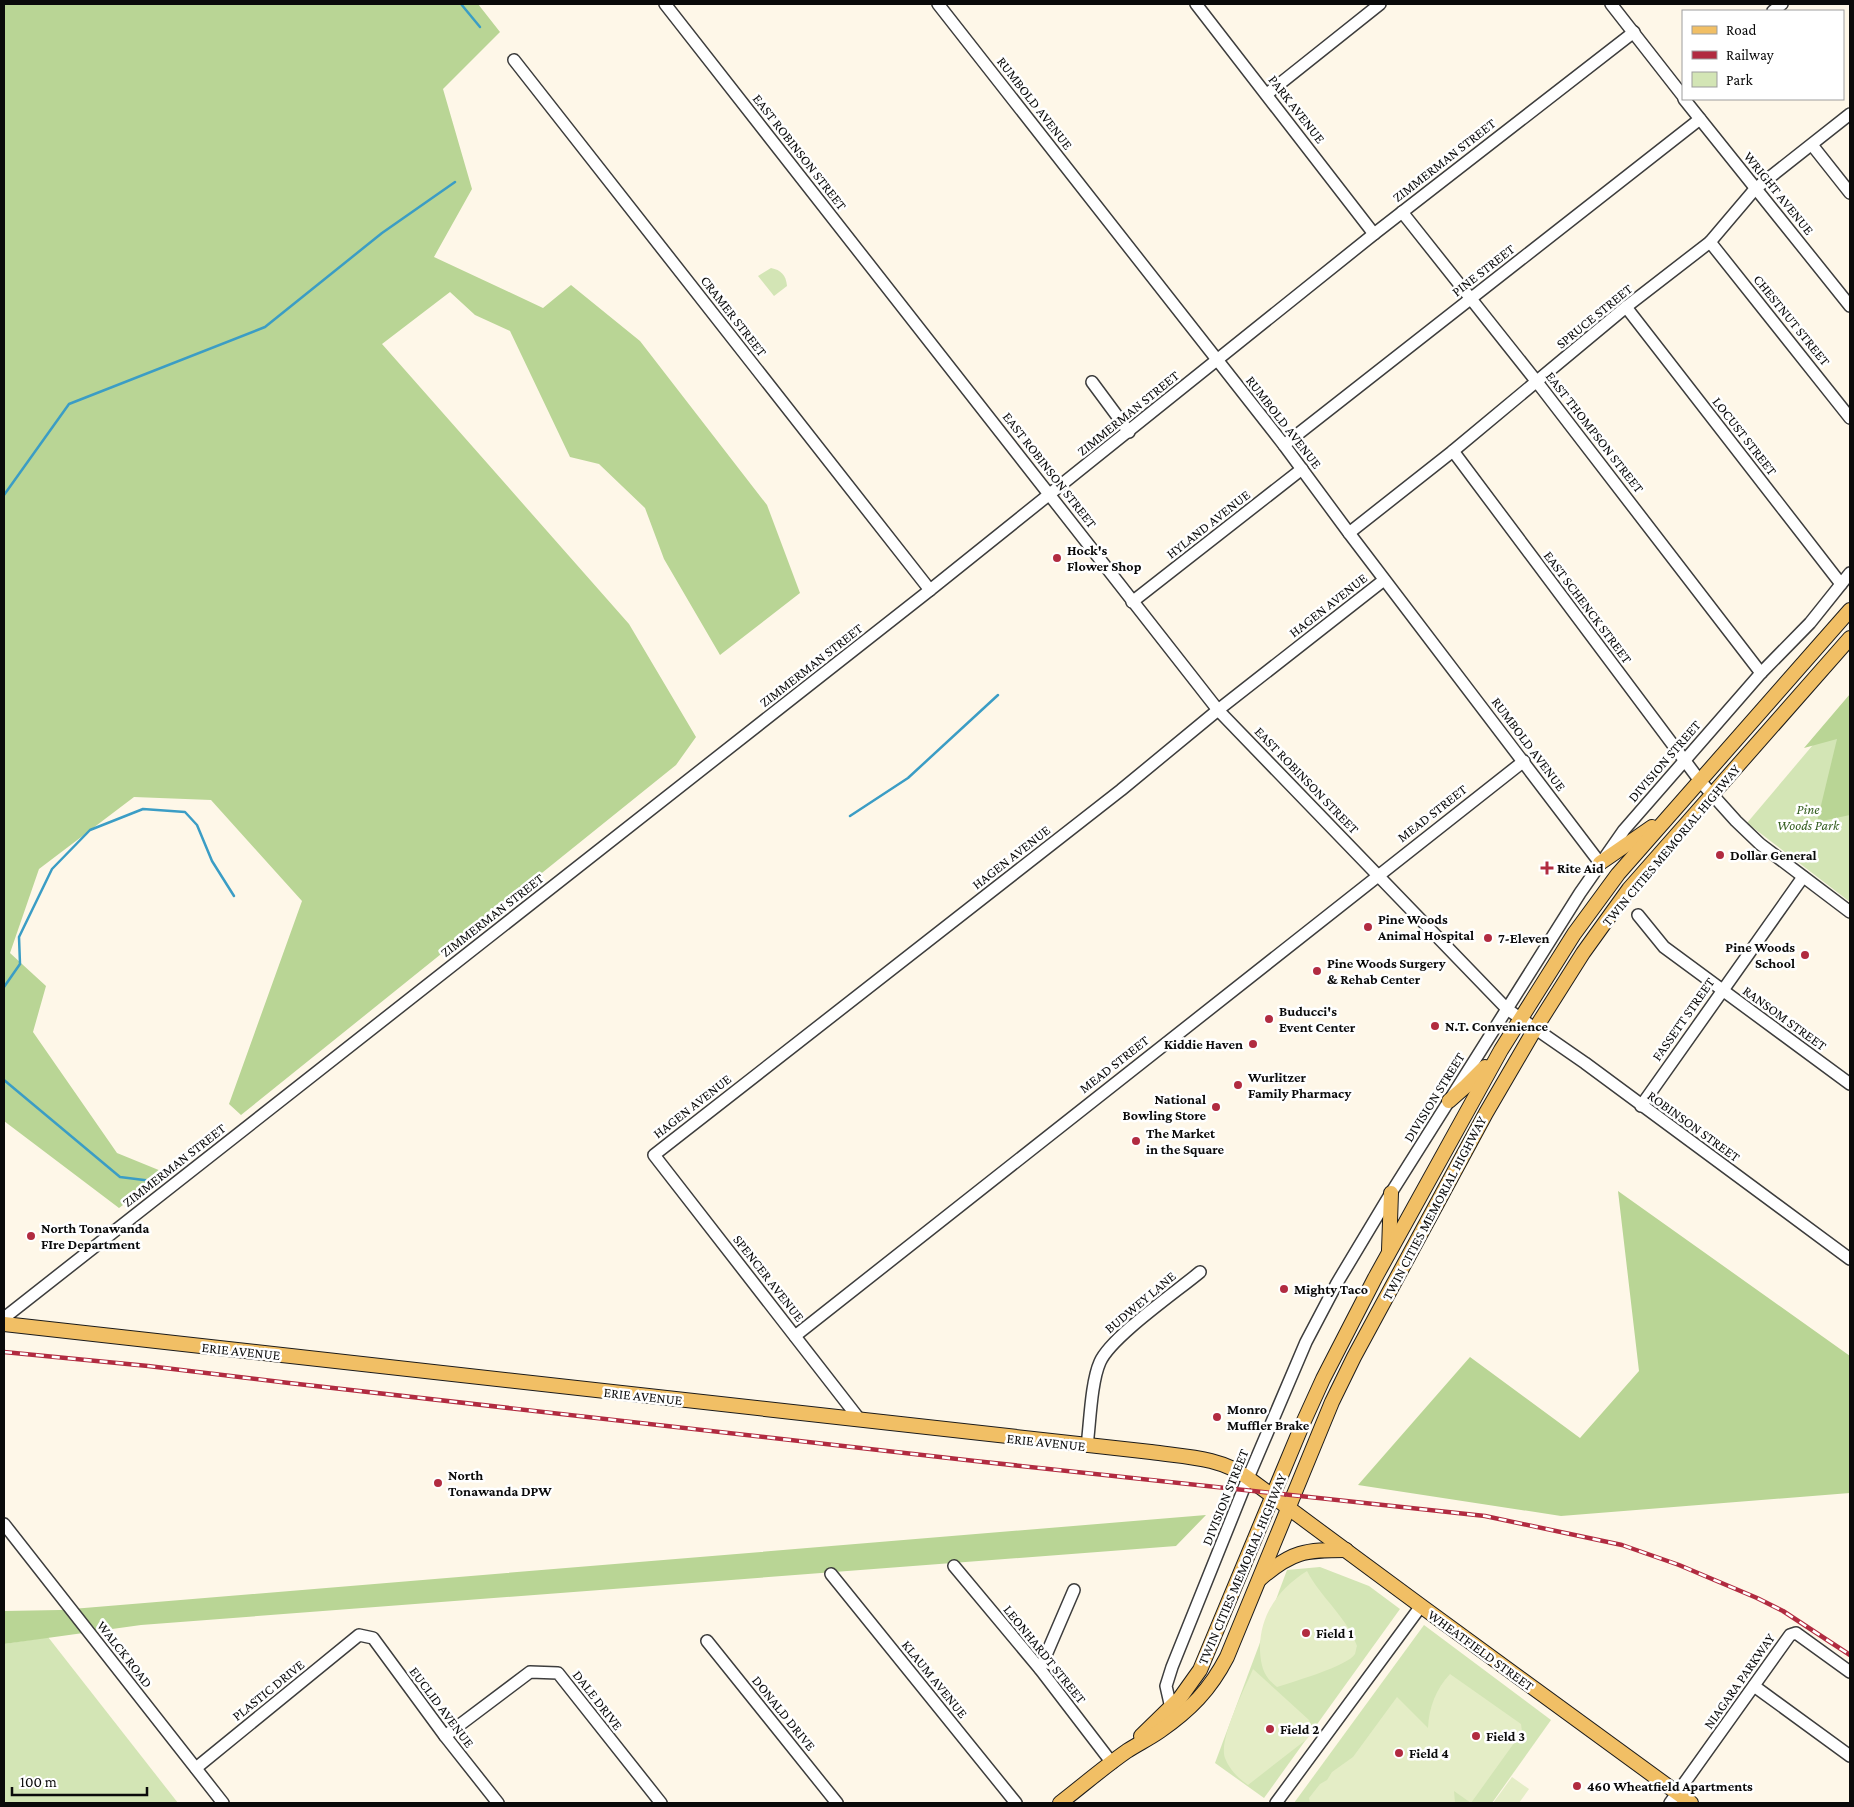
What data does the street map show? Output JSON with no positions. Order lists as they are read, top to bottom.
{
  "streets": {
    "main road": ["TWIN CITIES MEMORIAL HIGHWAY", "ERIE AVENUE", "WHEATFIELD STREET"],
    "street": [
      "RUMBOLD AVENUE",
      "PARK AVENUE",
      "EAST ROBINSON STREET",
      "ZIMMERMAN STREET",
      "WRIGHT AVENUE",
      "PINE STREET",
      "CRAMER STREET",
      "SPRUCE STREET",
      "CHESTNUT STREET",
      "EAST THOMPSON STREET",
      "LOCUST STREET",
      "HYLAND AVENUE",
      "HAGEN AVENUE",
      "EAST SCHENCK STREET",
      "DIVISION STREET",
      "MEAD STREET",
      "RANSOM STREET",
      "FASSETT STREET",
      "ROBINSON STREET",
      "SPENCER AVENUE",
      "BUDWEY LANE",
      "WALCK ROAD",
      "LEONHARDT STREET",
      "KLAUM AVENUE",
      "NIAGARA PARKWAY",
      "PLASTIC DRIVE",
      "DALE DRIVE",
      "EUCLID AVENUE",
      "DONALD DRIVE"
    ]
  },
  "crossings": [
    ["RUMBOLD AVENUE", "ZIMMERMAN STREET"],
    ["RUMBOLD AVENUE", "PINE STREET"],
    ["RUMBOLD AVENUE", "SPRUCE STREET"],
    ["RUMBOLD AVENUE", "HYLAND AVENUE"],
    ["RUMBOLD AVENUE", "HAGEN AVENUE"],
    ["RUMBOLD AVENUE", "DIVISION STREET"],
    ["RUMBOLD AVENUE", "MEAD STREET"],
    ["PARK AVENUE", "ZIMMERMAN STREET"],
    ["EAST ROBINSON STREET", "ZIMMERMAN STREET"],
    ["EAST ROBINSON STREET", "HYLAND AVENUE"],
    ["EAST ROBINSON STREET", "HAGEN AVENUE"],
    ["EAST ROBINSON STREET", "DIVISION STREET"],
    ["EAST ROBINSON STREET", "MEAD STREET"],
    ["EAST ROBINSON STREET", "TWIN CITIES MEMORIAL HIGHWAY"],
    ["EAST ROBINSON STREET", "ROBINSON STREET"],
    ["ZIMMERMAN STREET", "WRIGHT AVENUE"],
    ["ZIMMERMAN STREET", "CRAMER STREET"],
    ["ZIMMERMAN STREET", "EAST THOMPSON STREET"],
    ["WRIGHT AVENUE", "PINE STREET"],
    ["WRIGHT AVENUE", "SPRUCE STREET"],
    ["PINE STREET", "EAST THOMPSON STREET"],
    ["SPRUCE STREET", "CHESTNUT STREET"],
    ["SPRUCE STREET", "EAST THOMPSON STREET"],
    ["SPRUCE STREET", "LOCUST STREET"],
    ["SPRUCE STREET", "EAST SCHENCK STREET"],
    ["EAST THOMPSON STREET", "DIVISION STREET"],
    ["LOCUST STREET", "DIVISION STREET"],
    ["HAGEN AVENUE", "SPENCER AVENUE"],
    ["EAST SCHENCK STREET", "DIVISION STREET"],
    ["EAST SCHENCK STREET", "TWIN CITIES MEMORIAL HIGHWAY"],
    ["EAST SCHENCK STREET", "FASSETT STREET"],
    ["DIVISION STREET", "TWIN CITIES MEMORIAL HIGHWAY"],
    ["DIVISION STREET", "ERIE AVENUE"],
    ["MEAD STREET", "SPENCER AVENUE"],
    ["TWIN CITIES MEMORIAL HIGHWAY", "ROBINSON STREET"],
    ["TWIN CITIES MEMORIAL HIGHWAY", "ERIE AVENUE"],
    ["TWIN CITIES MEMORIAL HIGHWAY", "WHEATFIELD STREET"],
    ["RANSOM STREET", "FASSETT STREET"],
    ["FASSETT STREET", "ROBINSON STREET"],
    ["SPENCER AVENUE", "ERIE AVENUE"],
    ["BUDWEY LANE", "ERIE AVENUE"],
    ["ERIE AVENUE", "WHEATFIELD STREET"],
    ["WHEATFIELD STREET", "NIAGARA PARKWAY"],
    ["WALCK ROAD", "PLASTIC DRIVE"],
    ["PLASTIC DRIVE", "EUCLID AVENUE"],
    ["DALE DRIVE", "EUCLID AVENUE"]
  ],
  "parks": ["Pine Woods Park"],
  "places": {
    "other": [
      "Hock's Flower Shop",
      "Dollar General",
      "Pine Woods Animal Hospital",
      "7-Eleven",
      "Pine Woods School",
      "Pine Woods Surgery & Rehab Center",
      "Buducci's Event Center",
      "N.T. Convenience",
      "Kiddie Haven",
      "Wurlitzer Family Pharmacy",
      "National Bowling Store",
      "The Market in the Square",
      "North Tonawanda FIre Department",
      "Mighty Taco",
      "Monro Muffler Brake",
      "North Tonawanda DPW",
      "Field 1",
      "Field 2",
      "Field 3",
      "Field 4",
      "460 Wheatfield Apartments"
    ],
    "health": ["Rite Aid"]
  },
  "legend": ["Road", "Railway", "Park"],
  "scale_bar": "100 m"
}
